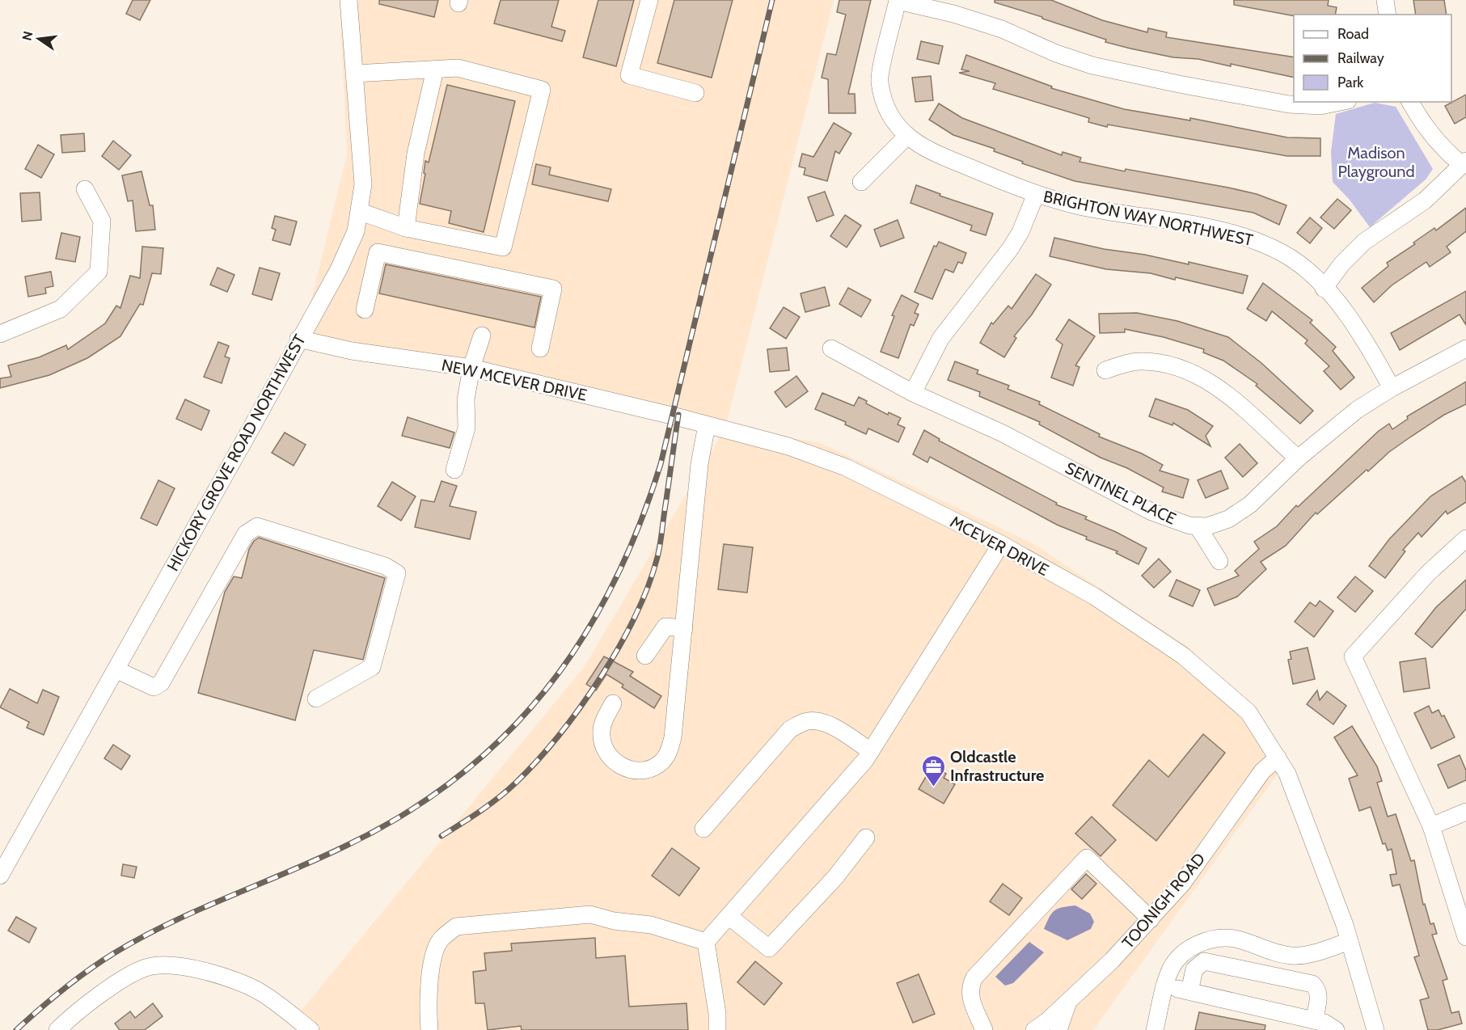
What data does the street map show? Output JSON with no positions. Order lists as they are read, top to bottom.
{
  "streets": {
    "street": [
      "BRIGHTON WAY NORTHWEST",
      "NEW MCEVER DRIVE",
      "HICKORY GROVE ROAD NORTHWEST",
      "SENTINEL PLACE",
      "MCEVER DRIVE",
      "TOONIGH ROAD"
    ]
  },
  "crossings": [
    ["BRIGHTON WAY NORTHWEST", "SENTINEL PLACE"],
    ["NEW MCEVER DRIVE", "HICKORY GROVE ROAD NORTHWEST"],
    ["NEW MCEVER DRIVE", "MCEVER DRIVE"],
    ["MCEVER DRIVE", "TOONIGH ROAD"]
  ],
  "parks": ["Madison Playground"],
  "places": {
    "office": ["Oldcastle Infrastructure"]
  },
  "legend": ["Road", "Railway", "Park"],
  "north": "left"
}
